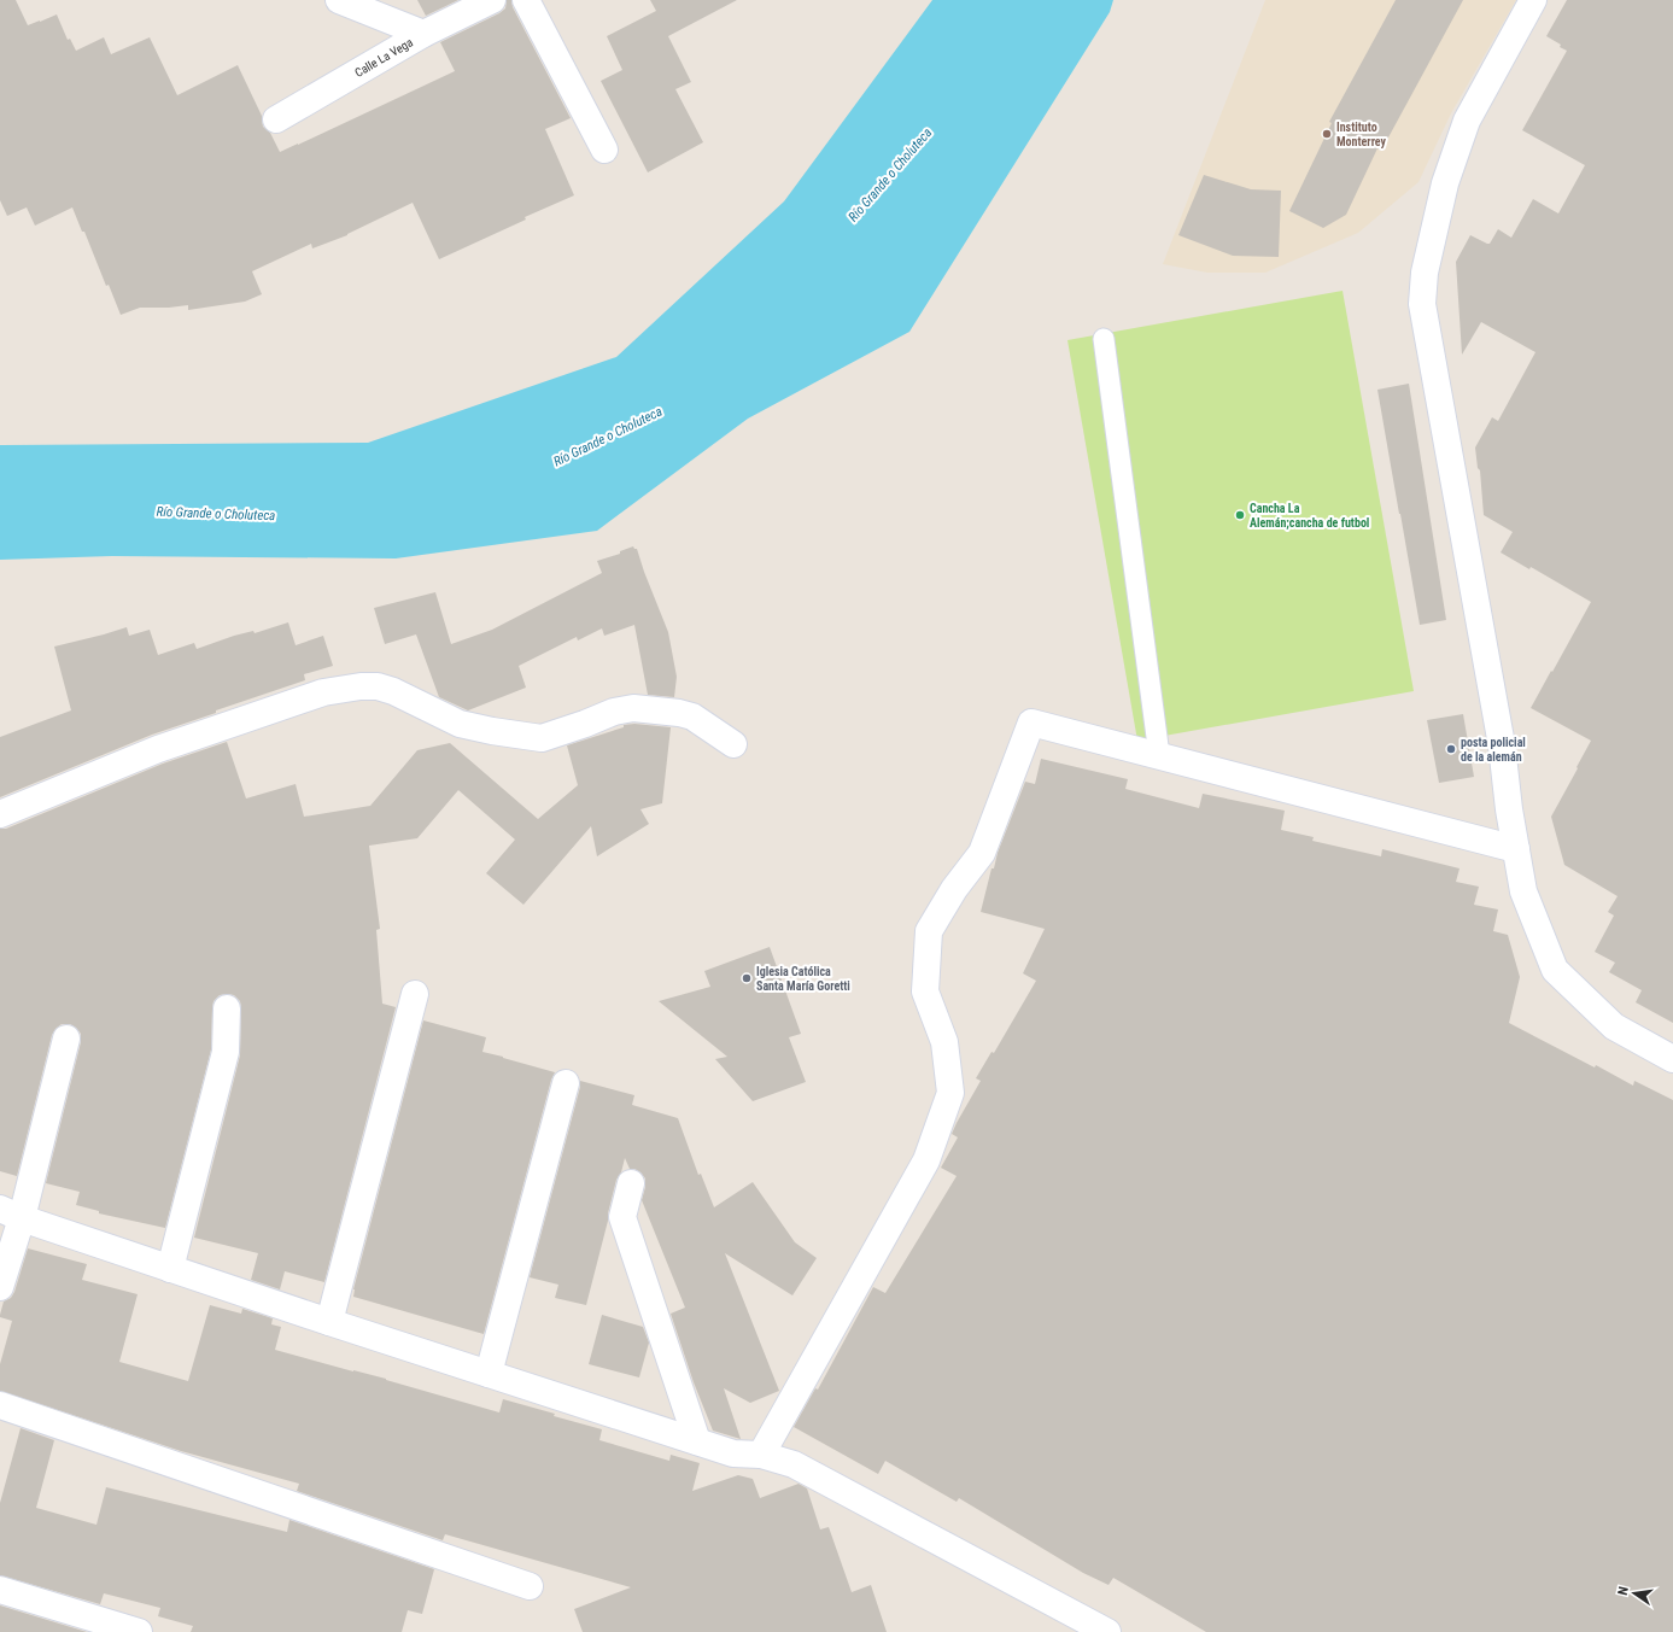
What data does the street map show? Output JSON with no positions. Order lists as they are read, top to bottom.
{
  "streets": {
    "street": ["Calle La Vega"]
  },
  "water": ["Río Grande o Choluteca"],
  "places": [
    "Instituto Monterrey",
    "Cancha La Alemán;cancha de futbol",
    "posta policial de la alemán",
    "Iglesia Católica Santa María Goretti"
  ],
  "north": "left"
}
